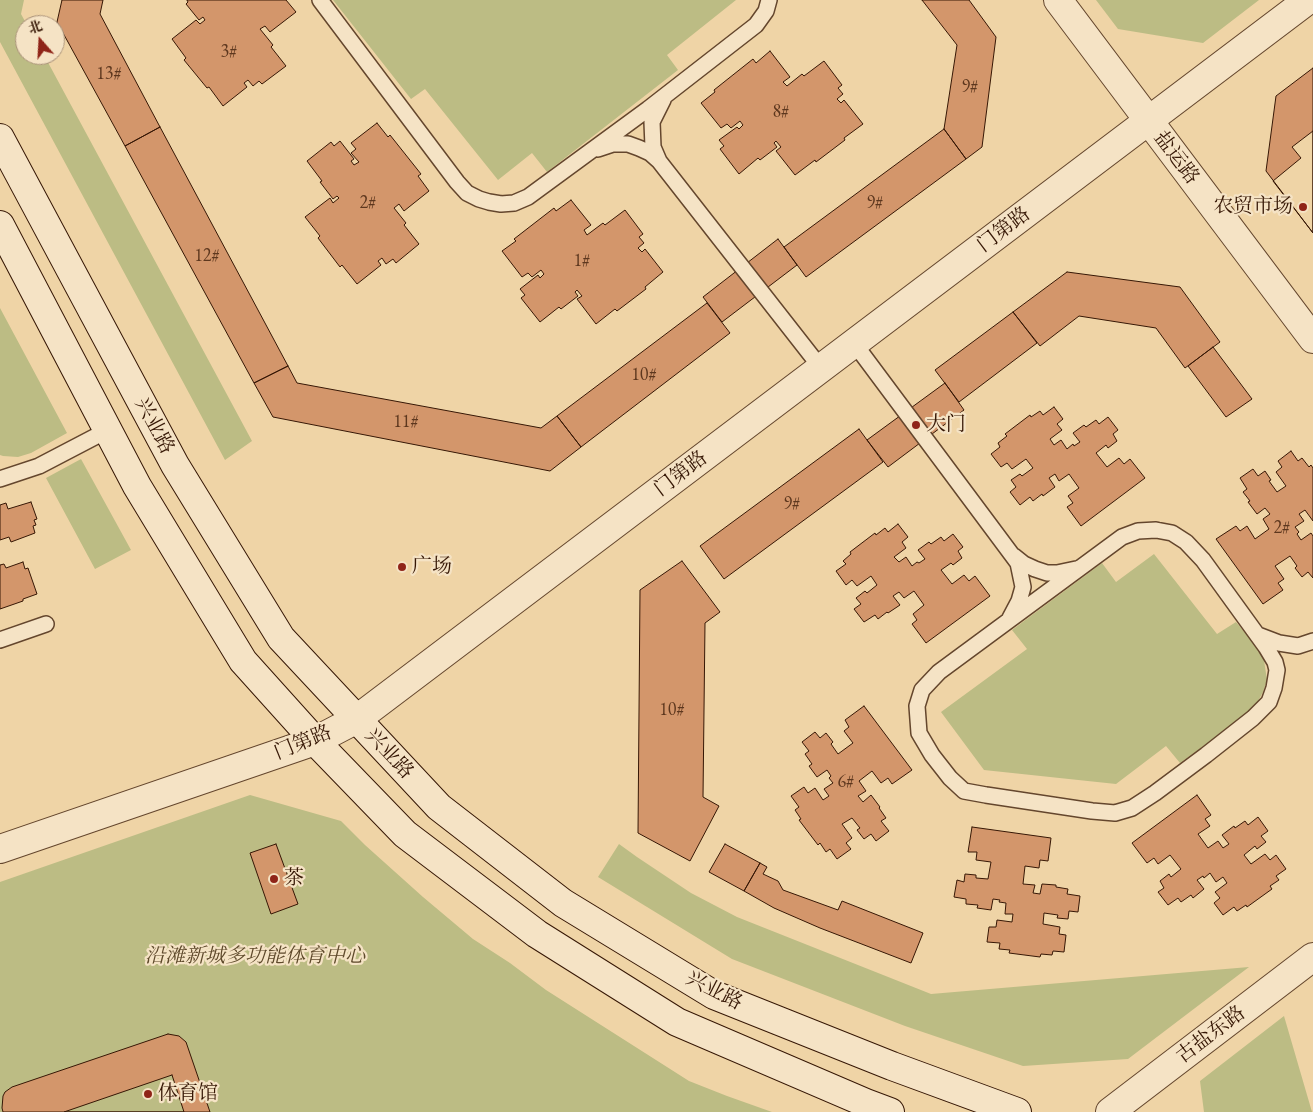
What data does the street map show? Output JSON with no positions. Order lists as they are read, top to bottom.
{
  "streets": {
    "street": [
      "盐运路",
      "门第路",
      "兴业路",
      "古盐东路"
    ]
  },
  "crossings": [
    ["盐运路", "门第路"],
    ["门第路", "兴业路"]
  ],
  "parks": ["沿滩新城多功能体育中心"],
  "places": [
    "农贸市场",
    "大门",
    "广场",
    "茶",
    "体育馆"
  ],
  "house_numbers": [
    "3#",
    "13#",
    "9#",
    "8#",
    "2#",
    "9#",
    "12#",
    "1#",
    "10#",
    "11#",
    "9#",
    "2#",
    "10#",
    "6#"
  ],
  "north": "top"
}
